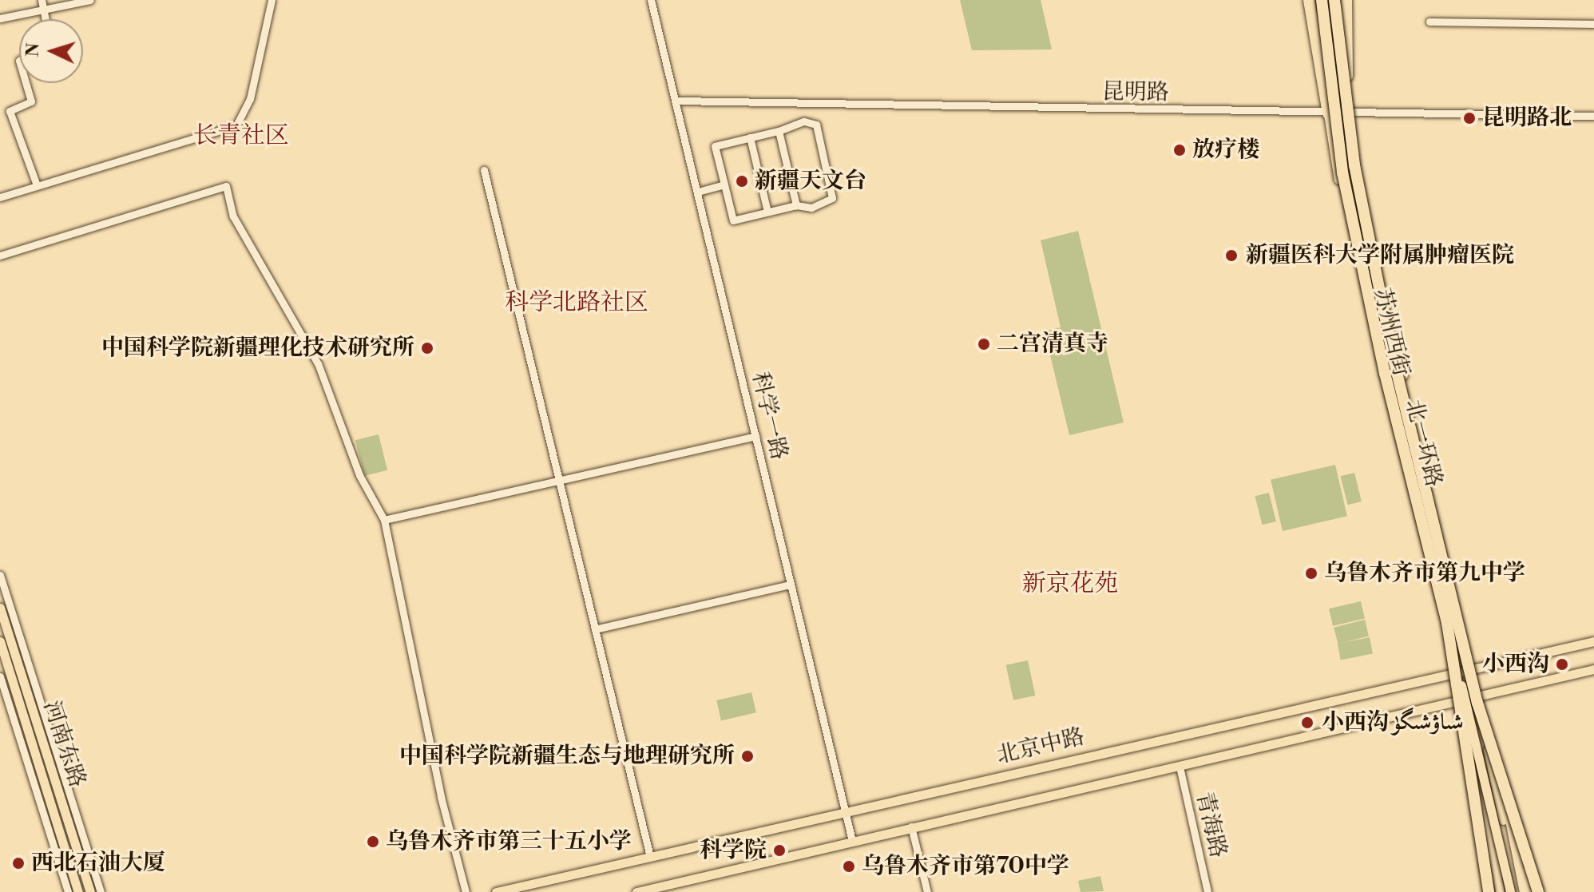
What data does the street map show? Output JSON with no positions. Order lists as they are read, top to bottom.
{
  "streets": {
    "highway": ["北一环路"],
    "main road": ["苏州西街", "河南东路", "北京中路"],
    "street": ["昆明路", "科学一路", "青海路"]
  },
  "crossings": [
    ["昆明路", "苏州西街"],
    ["昆明路", "科学一路"],
    ["苏州西街", "北一环路"],
    ["苏州西街", "北京中路"],
    ["科学一路", "北京中路"]
  ],
  "districts": ["长青社区", "科学北路社区", "新京花苑"],
  "places": [
    "昆明路北",
    "放疗楼",
    "新疆天文台",
    "新疆医科大学附属肿瘤医院",
    "二宫清真寺",
    "中国科学院新疆理化技术研究所",
    "乌鲁木齐市第九中学",
    "小西沟",
    "小西沟 شىاۋشىگۈ",
    "中国科学院新疆生态与地理研究所",
    "乌鲁木齐市第三十五小学",
    "科学院",
    "西北石油大厦",
    "乌鲁木齐市第70中学"
  ],
  "north": "left"
}
